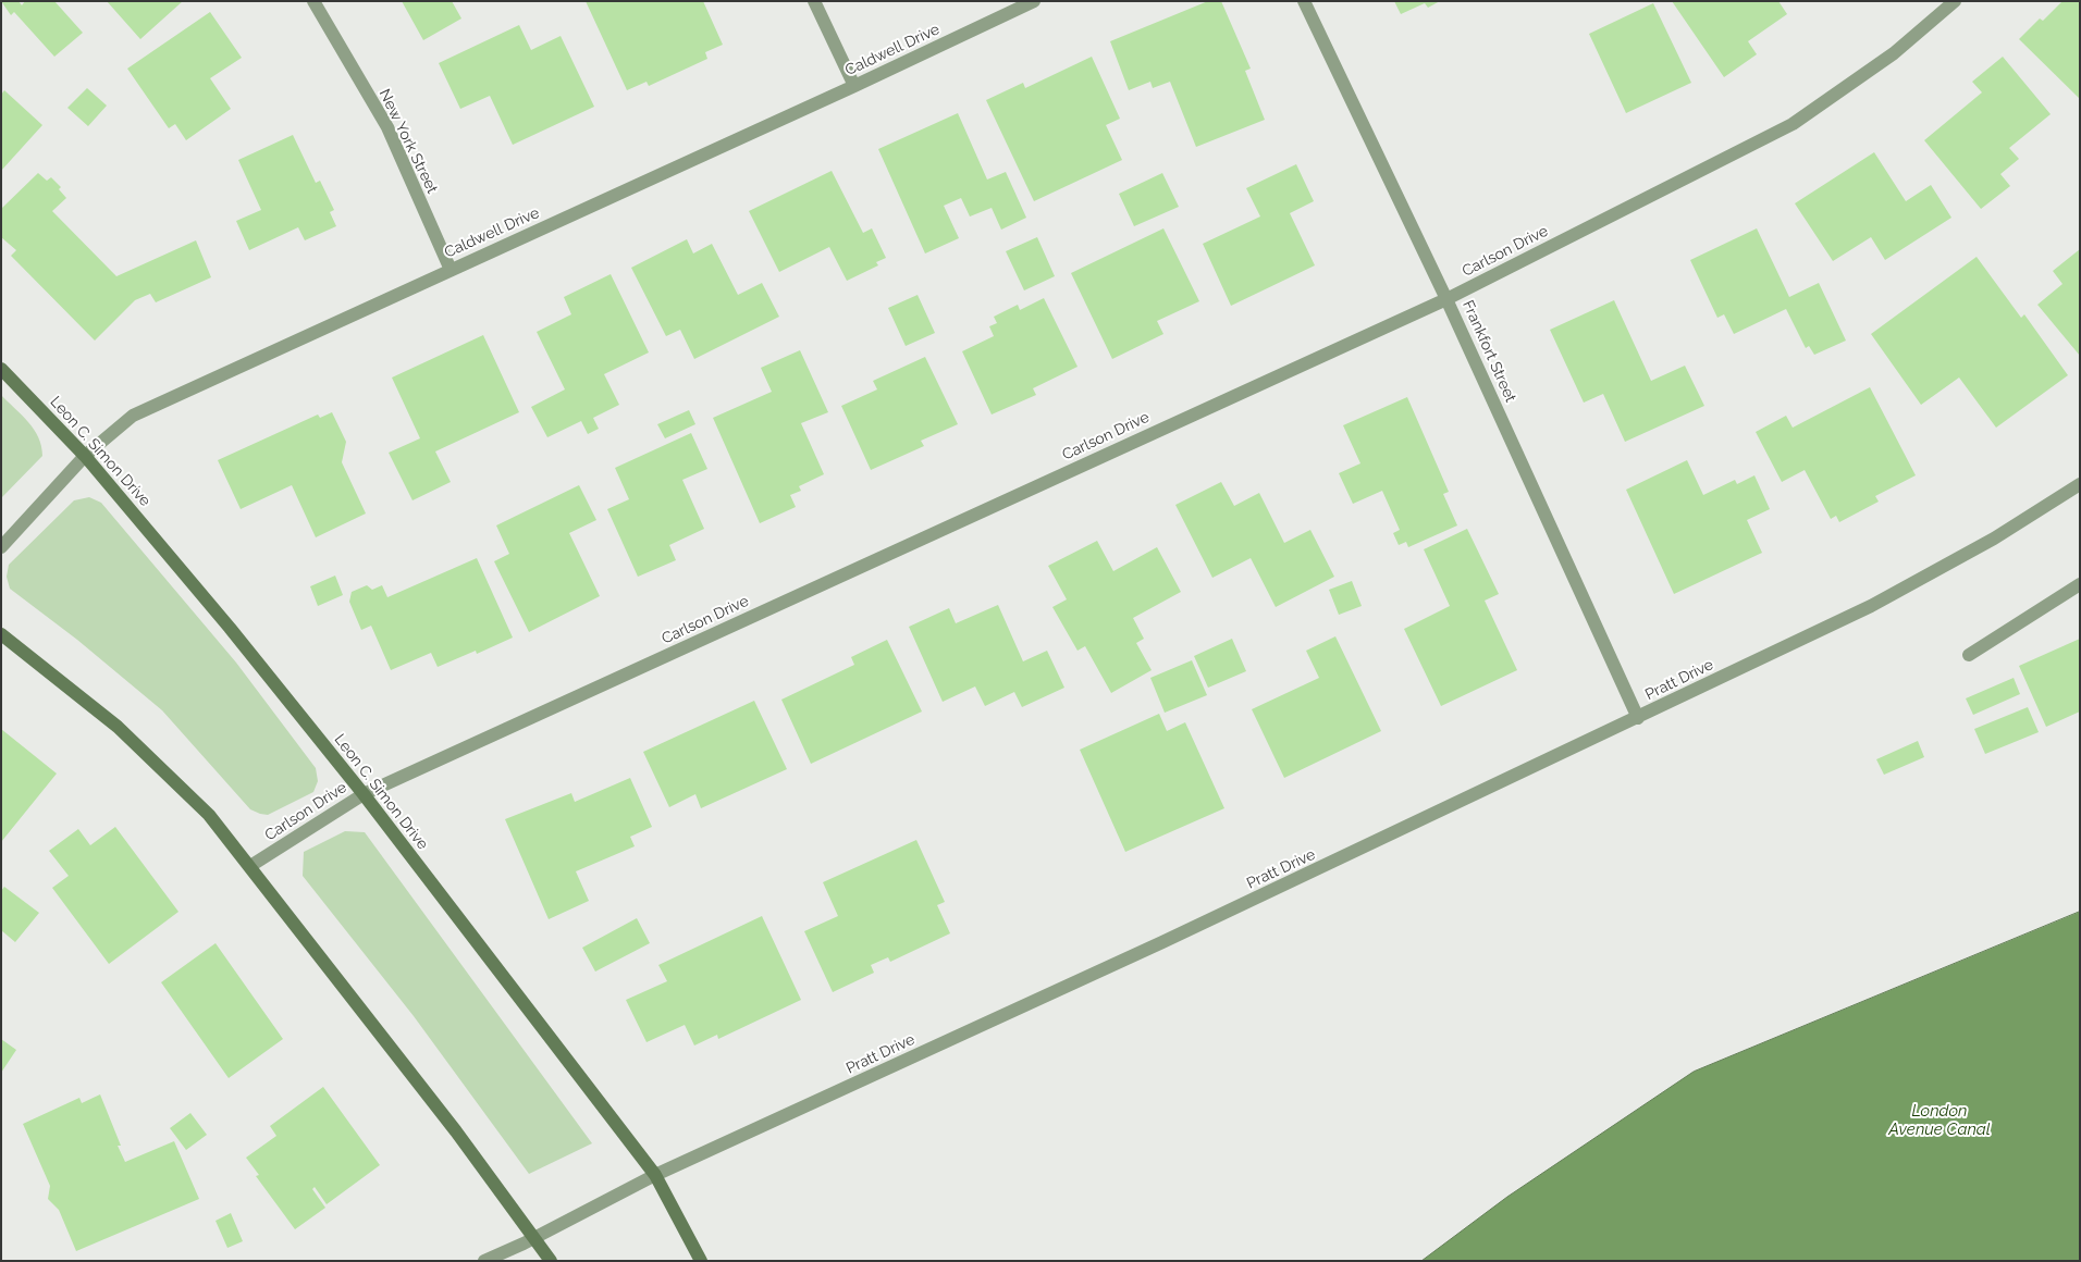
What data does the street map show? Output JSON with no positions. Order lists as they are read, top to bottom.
{
  "streets": {
    "main road": ["Leon C. Simon Drive"],
    "street": [
      "Caldwell Drive",
      "New York Street",
      "Carlson Drive",
      "Frankfort Street",
      "Pratt Drive"
    ]
  },
  "crossings": [
    ["Caldwell Drive", "New York Street"],
    ["Caldwell Drive", "Leon C. Simon Drive"],
    ["Carlson Drive", "Frankfort Street"],
    ["Carlson Drive", "Leon C. Simon Drive"],
    ["Frankfort Street", "Pratt Drive"],
    ["Leon C. Simon Drive", "Pratt Drive"]
  ],
  "water": ["London Avenue Canal"]
}
